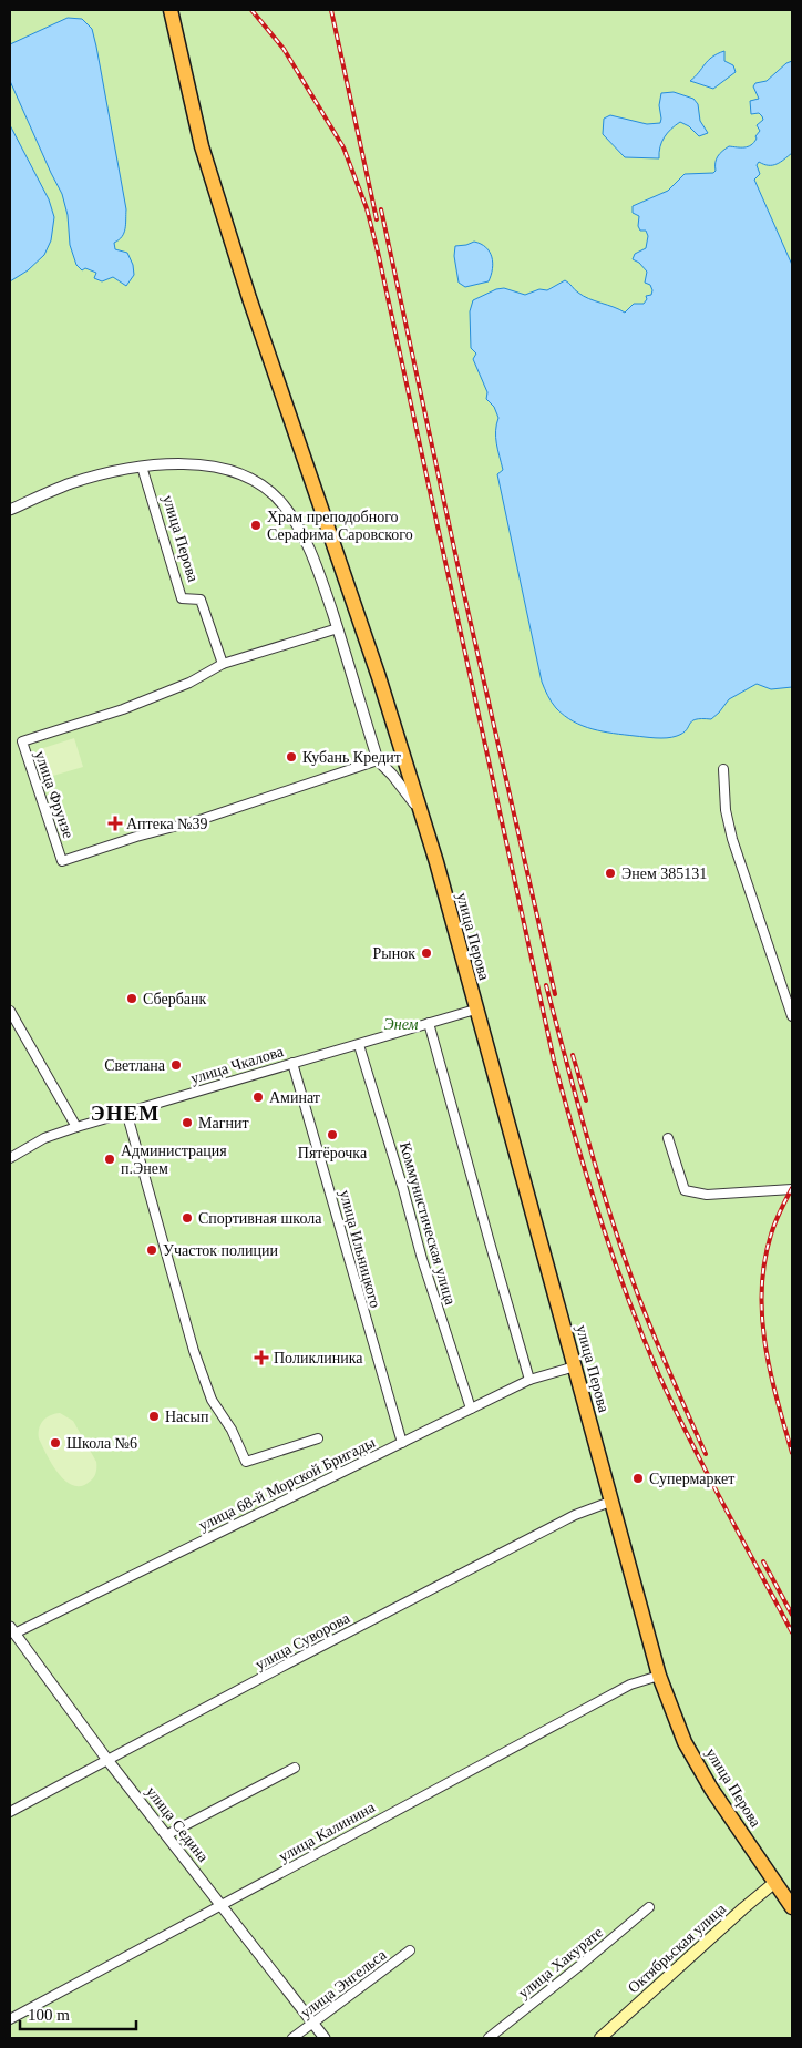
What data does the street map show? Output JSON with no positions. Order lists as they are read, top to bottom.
{
  "streets": {
    "highway": ["улица Перова"],
    "main road": ["Октябрьская улица"],
    "street": [
      "улица Фрунзе",
      "улица Чкалова",
      "Коммунистическая улица",
      "улица Ильницкого",
      "улица 68-й Морской Бригады",
      "улица Суворова",
      "улица Седина",
      "улица Калинина",
      "улица Хакурате",
      "улица Энгельса"
    ]
  },
  "crossings": [
    ["улица Перова", "улица Фрунзе"],
    ["улица Перова", "улица Чкалова"],
    ["улица Перова", "улица 68-й Морской Бригады"],
    ["улица Перова", "улица Суворова"],
    ["улица Перова", "улица Калинина"],
    ["улица Перова", "Октябрьская улица"],
    ["улица Чкалова", "Коммунистическая улица"],
    ["улица Чкалова", "улица Ильницкого"],
    ["Коммунистическая улица", "улица 68-й Морской Бригады"],
    ["улица Ильницкого", "улица 68-й Морской Бригады"],
    ["улица 68-й Морской Бригады", "улица Седина"],
    ["улица Суворова", "улица Седина"],
    ["улица Седина", "улица Калинина"],
    ["улица Седина", "улица Энгельса"]
  ],
  "districts": ["ЭНЕМ"],
  "parks": ["Энем"],
  "places": {
    "other": [
      "Храм преподобного Серафима Саровского",
      "Кубань Кредит",
      "Энем 385131",
      "Рынок",
      "Сбербанк",
      "Светлана",
      "Аминат",
      "Магнит",
      "Пятёрочка",
      "Администрация п.Энем",
      "Спортивная школа",
      "Участок полиции",
      "Насып",
      "Школа №6",
      "Супермаркет"
    ],
    "health": ["Аптека №39", "Поликлиника"]
  },
  "scale_bar": "100 m"
}
